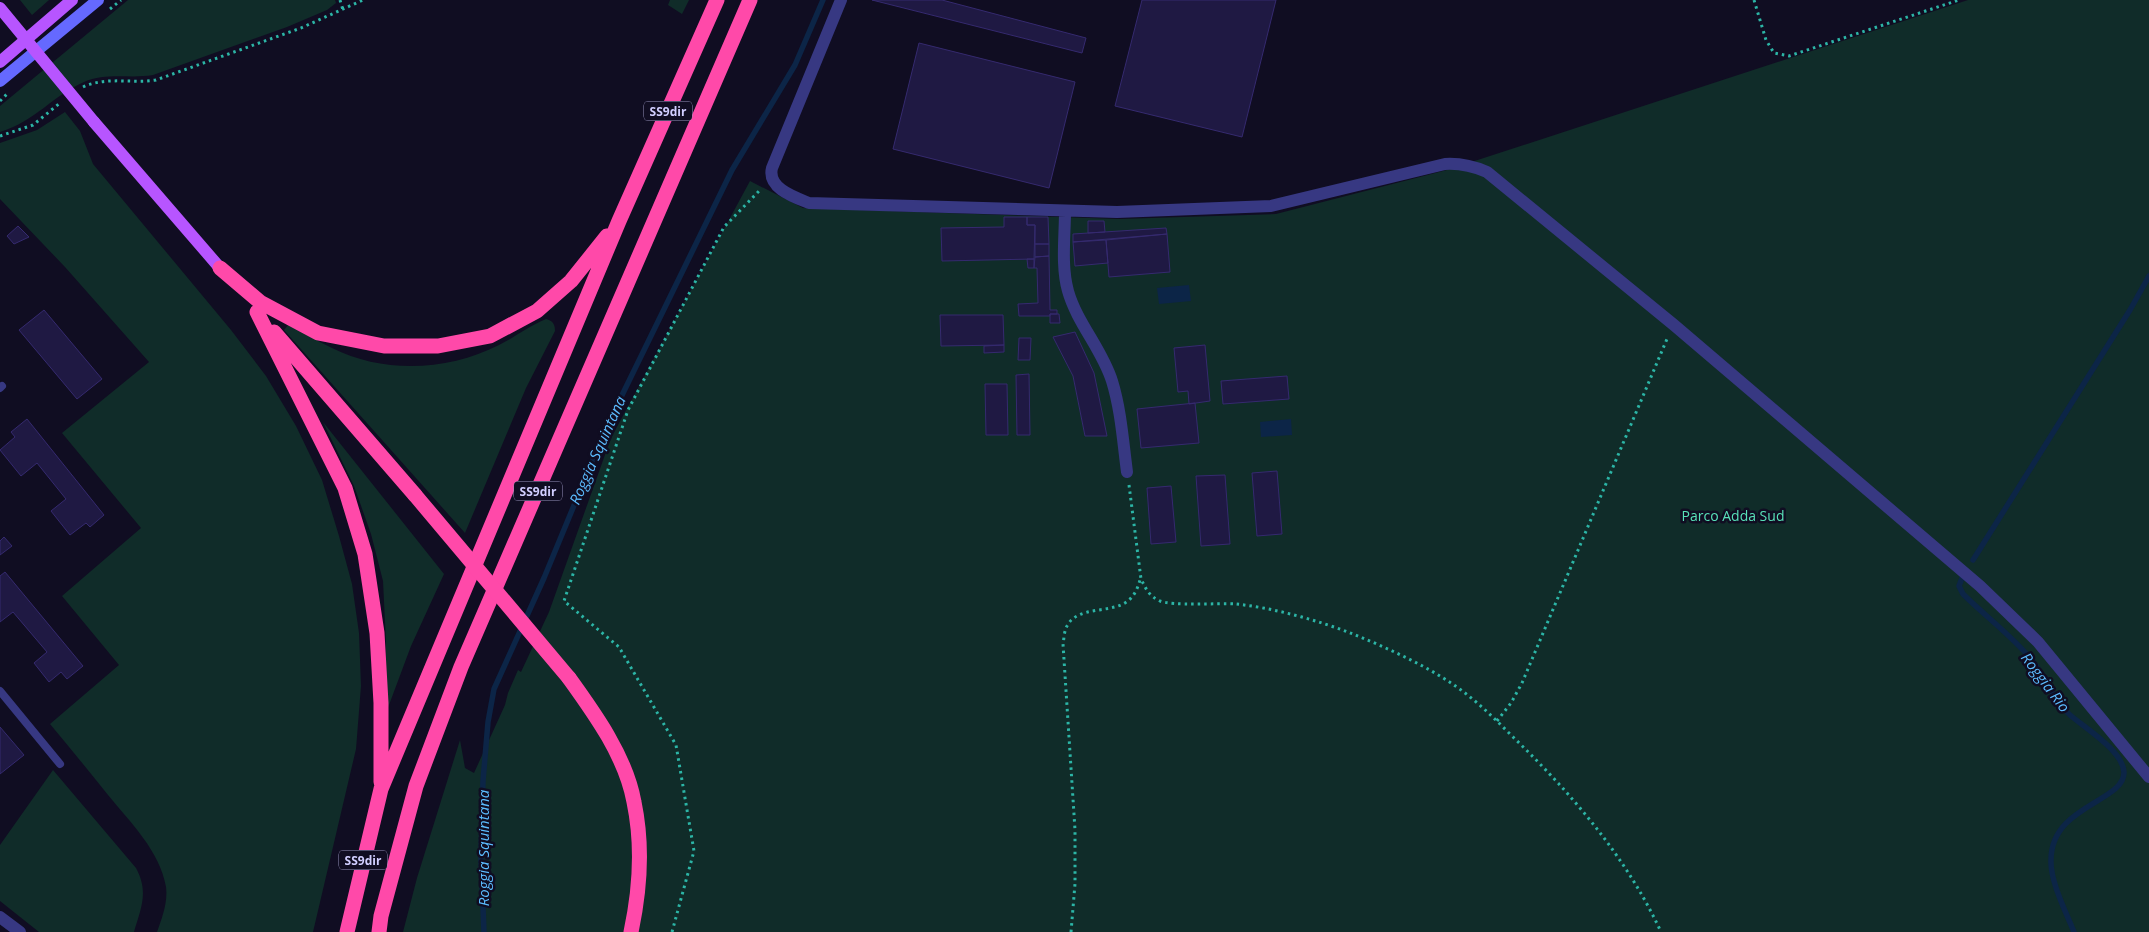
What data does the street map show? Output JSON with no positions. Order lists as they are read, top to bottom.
{
  "streets": {
    "highway": ["SS9dir"]
  },
  "water": ["Roggia Squintana", "Roggia Rio"],
  "parks": ["Parco Adda Sud"]
}
